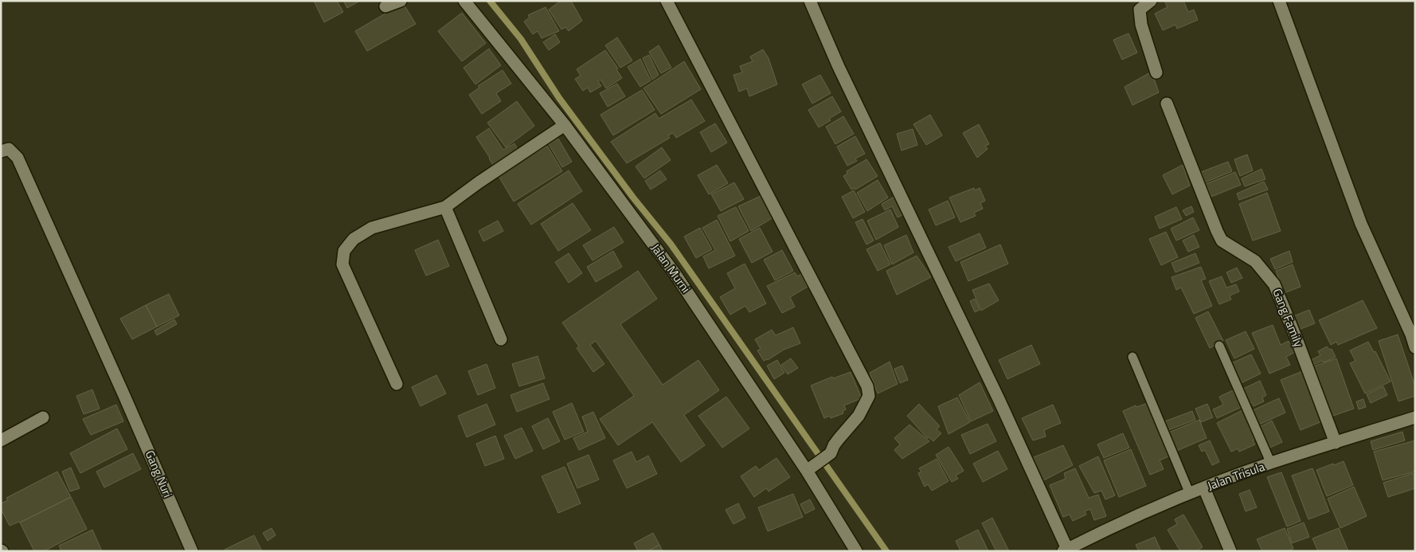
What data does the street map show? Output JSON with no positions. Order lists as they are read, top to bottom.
{
  "streets": {
    "street": [
      "Jalan Murni",
      "Gang Family",
      "Gang Nuri",
      "Jalan Trisula"
    ]
  },
  "crossings": [
    ["Gang Family", "Jalan Trisula"]
  ]
}
